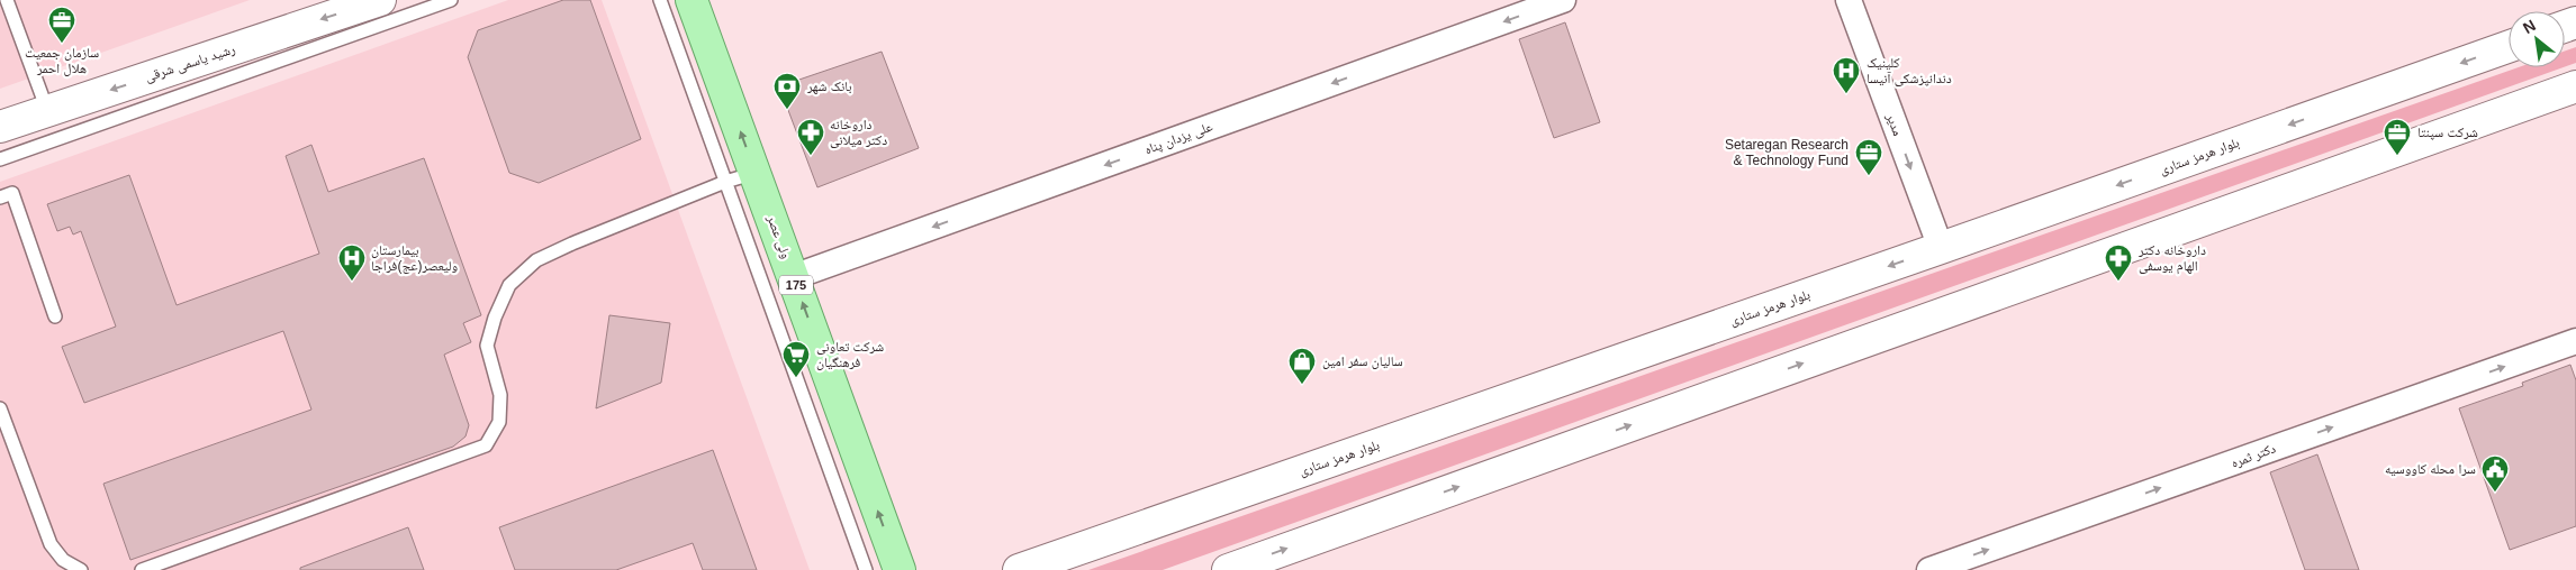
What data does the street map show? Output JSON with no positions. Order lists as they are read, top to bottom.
{
  "streets": {
    "main road": ["ولی عصر", "175"],
    "street": [
      "رشید یاسمی شرقی",
      "مدیر",
      "علی یزدان پناه",
      "بلوار هرمز ستاری",
      "دکتر ثمره"
    ]
  },
  "crossings": [
    ["مدیر", "بلوار هرمز ستاری"],
    ["علی یزدان پناه", "ولی عصر"]
  ],
  "one_way": [
    "رشید یاسمی شرقی",
    "مدیر",
    "علی یزدان پناه",
    "ولی عصر",
    "دکتر ثمره"
  ],
  "places": {
    "office": ["سازمان جمعیت هلال احمر", "شرکت سپنتا", "Setaregan Research & Technology Fund"],
    "hospital": ["کلینیک دندانپزشکی آنیسا", "بیمارستان ولیعصر(عج)فراجا"],
    "bank": ["بانک شهر"],
    "pharmacy": ["داروخانه دکتر میلانی", "داروخانه دکتر الهام یوسفی"],
    "supermarket": ["شرکت تعاونی فرهنگیان"],
    "shop": ["سالیان سفر امین"],
    "public building": ["سرا محله کاووسیه"]
  },
  "north": "top left"
}
